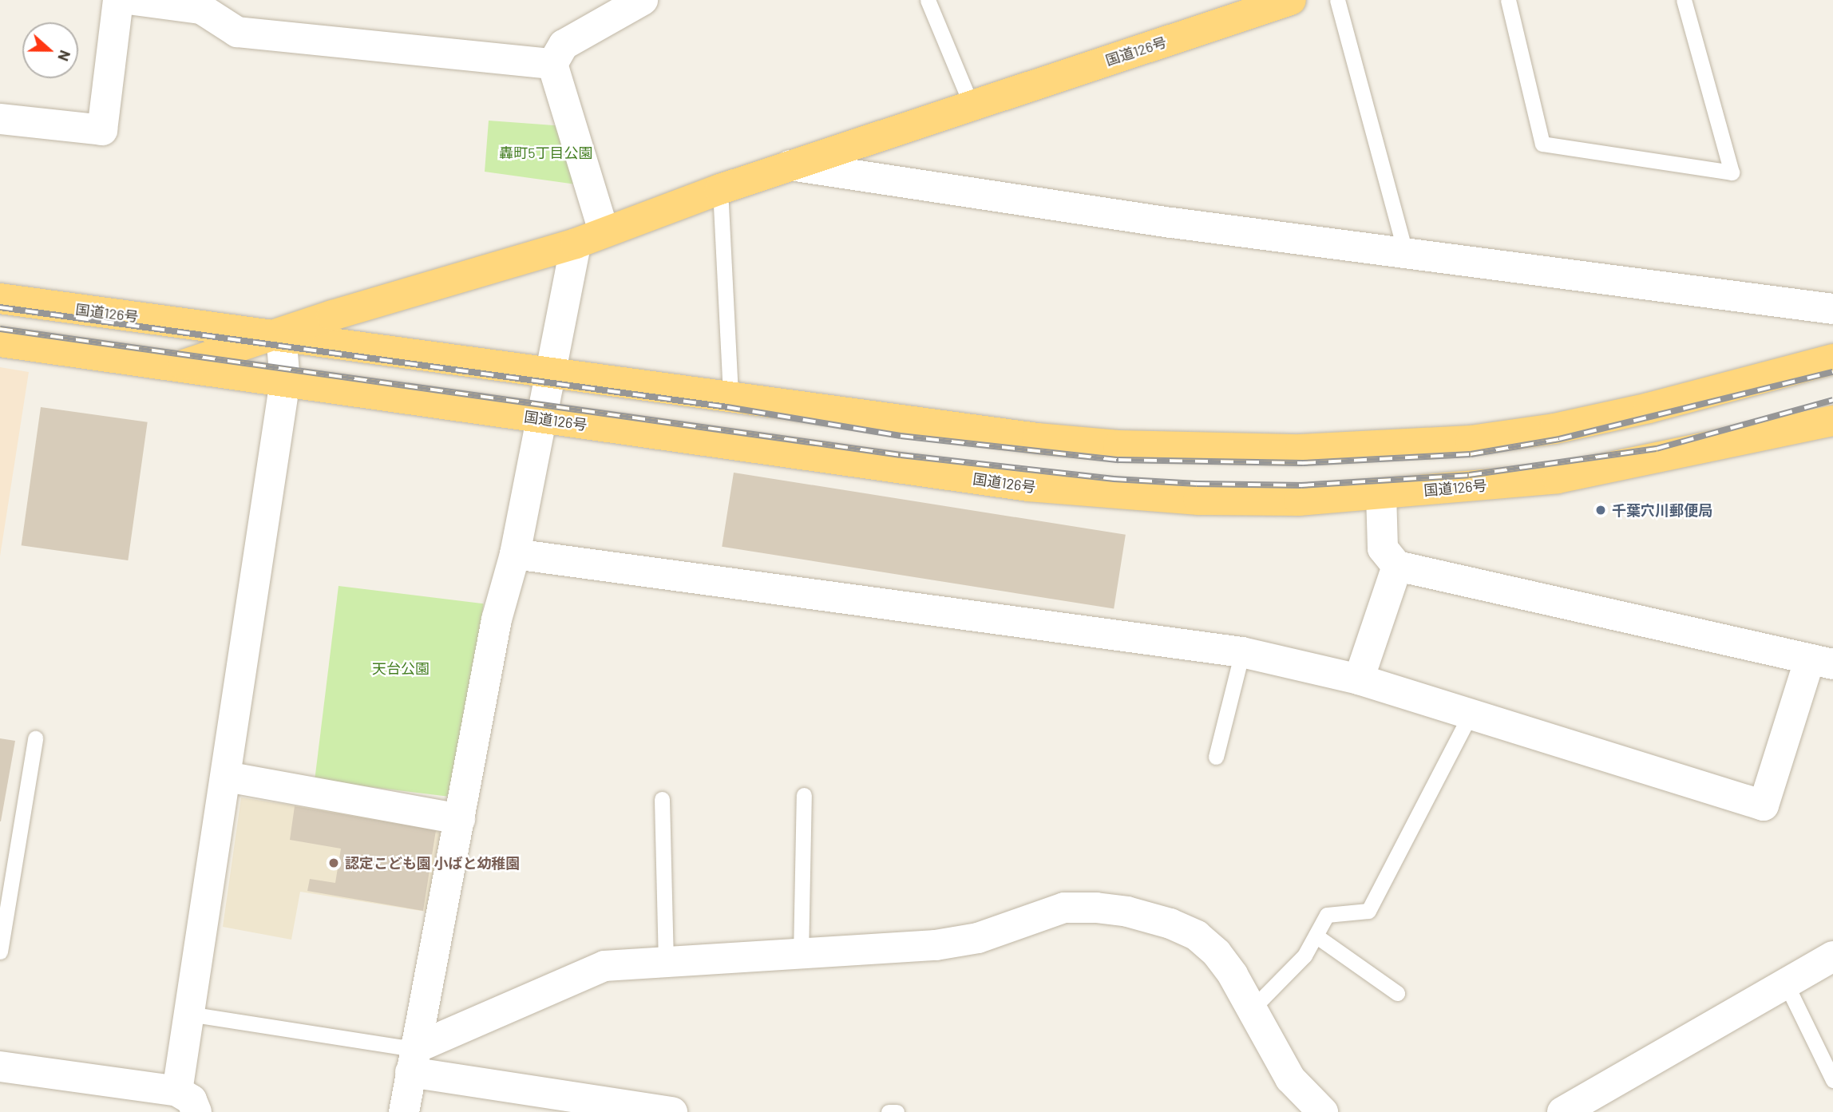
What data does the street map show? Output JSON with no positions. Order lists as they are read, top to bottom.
{
  "streets": {
    "highway": ["国道126号"]
  },
  "parks": ["轟町5丁目公園", "天台公園"],
  "places": ["千葉穴川郵便局", "認定こども園 小ばと幼稚園"],
  "north": "right"
}
